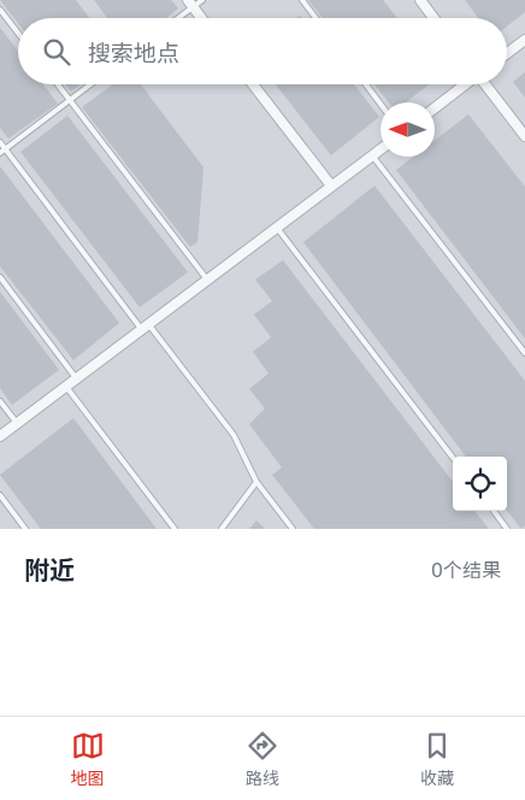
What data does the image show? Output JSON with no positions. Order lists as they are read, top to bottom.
{
  "north": "left",
  "page": {
    "search": "搜索地点",
    "heading": ["附近", "0个结果"],
    "nav": ["地图", "路线", "收藏"]
  }
}
